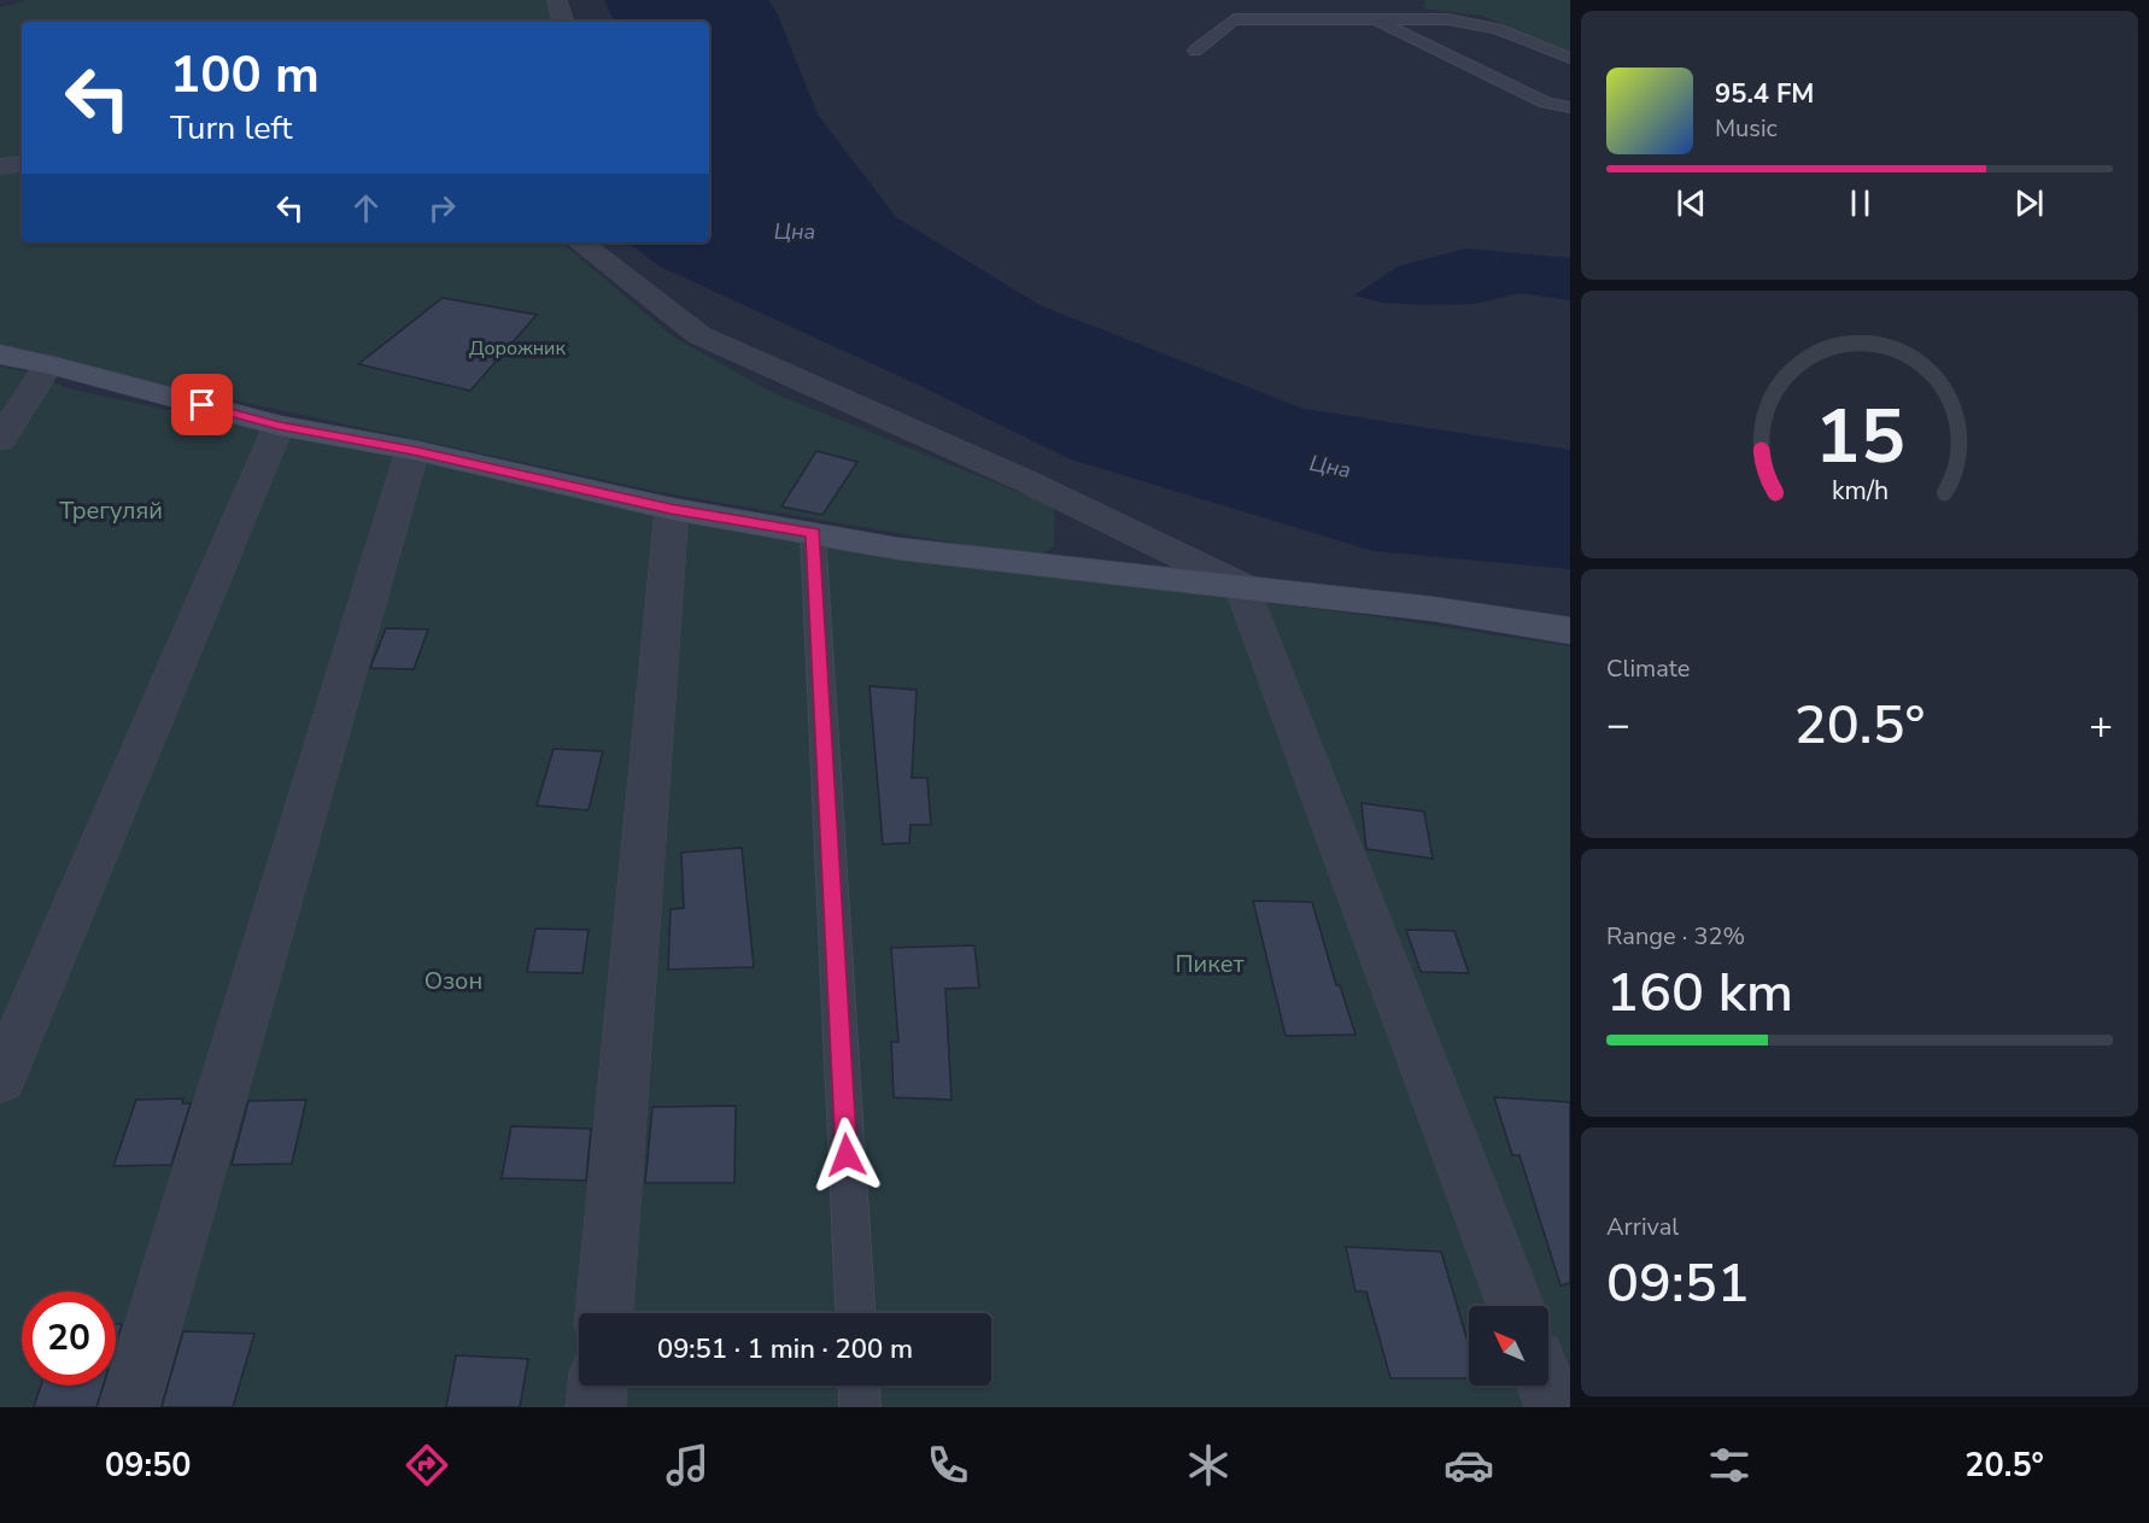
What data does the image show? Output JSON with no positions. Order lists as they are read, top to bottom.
{
  "water": ["Цна"],
  "parks": [
    "Дорожник",
    "Трегуляй",
    "Пикет",
    "Озон"
  ],
  "north": "top left",
  "page": {
    "turn": ["100 m", "Turn left"],
    "song": ["95.4 FM", "Music"],
    "tile": [
      "Climate",
      ["Range · 32%", "160 km"],
      ["Arrival", "09:51"]
    ],
    "heat": ["−", "20.5°", "+"],
    "limit": "20",
    "trip": "09:51 · 1 min · 200 m",
    "tabs": ["09:50", "20.5°"],
    "gauge": ["15", "km/h"]
  }
}
